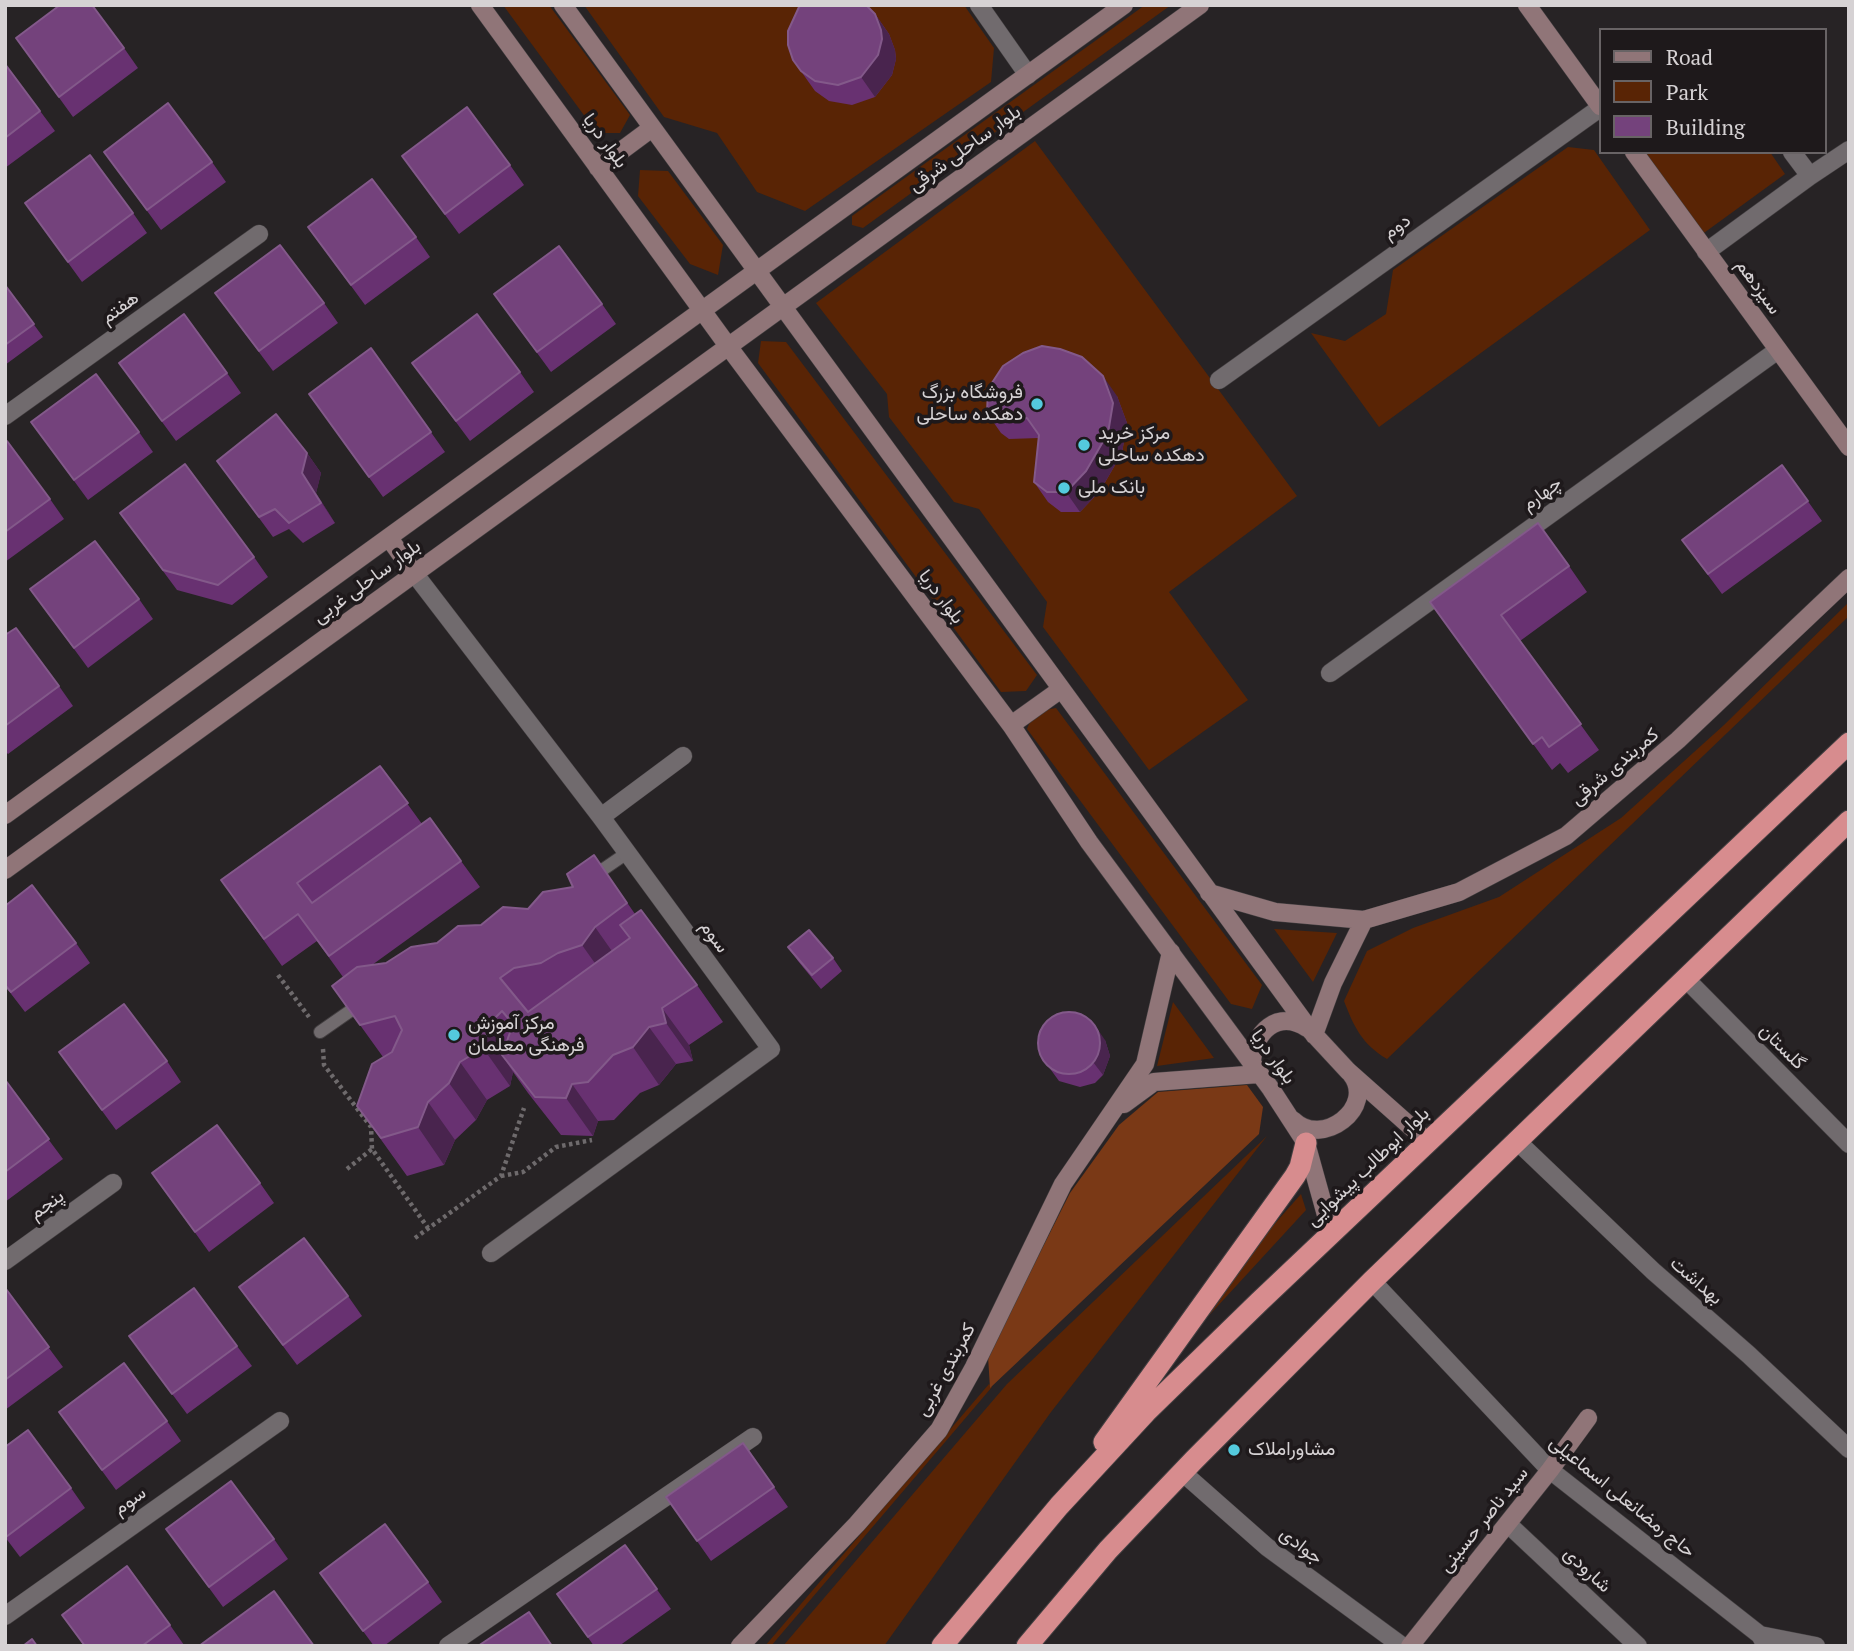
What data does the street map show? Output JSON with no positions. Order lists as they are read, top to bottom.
{
  "streets": {
    "highway": ["بلوار ابوطالب پیشوایی"],
    "street": [
      "بلوار دریا",
      "بلوار ساحلی شرقی",
      "دوم",
      "سیزدهم",
      "هفتم",
      "چهارم",
      "بلوار ساحلی غربی",
      "کمربندی شرقی",
      "سوم",
      "گلستان",
      "پنجم",
      "بهداشت",
      "کمربندی غربی",
      "حاج رمضانعلی اسماعیلی",
      "سید ناصر حسینی",
      "جوادی",
      "شارودی"
    ]
  },
  "crossings": [
    ["بلوار دریا", "بلوار ساحلی غربی"],
    ["بلوار دریا", "بلوار ابوطالب پیشوایی"],
    ["بلوار دریا", "کمربندی غربی"],
    ["بلوار ساحلی شرقی", "بلوار ساحلی غربی"],
    ["سیزدهم", "چهارم"],
    ["بلوار ساحلی غربی", "سوم"],
    ["حاج رمضانعلی اسماعیلی", "سید ناصر حسینی"],
    ["سید ناصر حسینی", "شارودی"]
  ],
  "places": [
    "فروشگاه بزرگ دهکده ساحلی",
    "مرکز خرید دهکده ساحلی",
    "بانک ملی",
    "مرکز آموزش فرهنگی معلمان",
    "مشاوراملاک"
  ],
  "legend": ["Road", "Park", "Building"]
}
